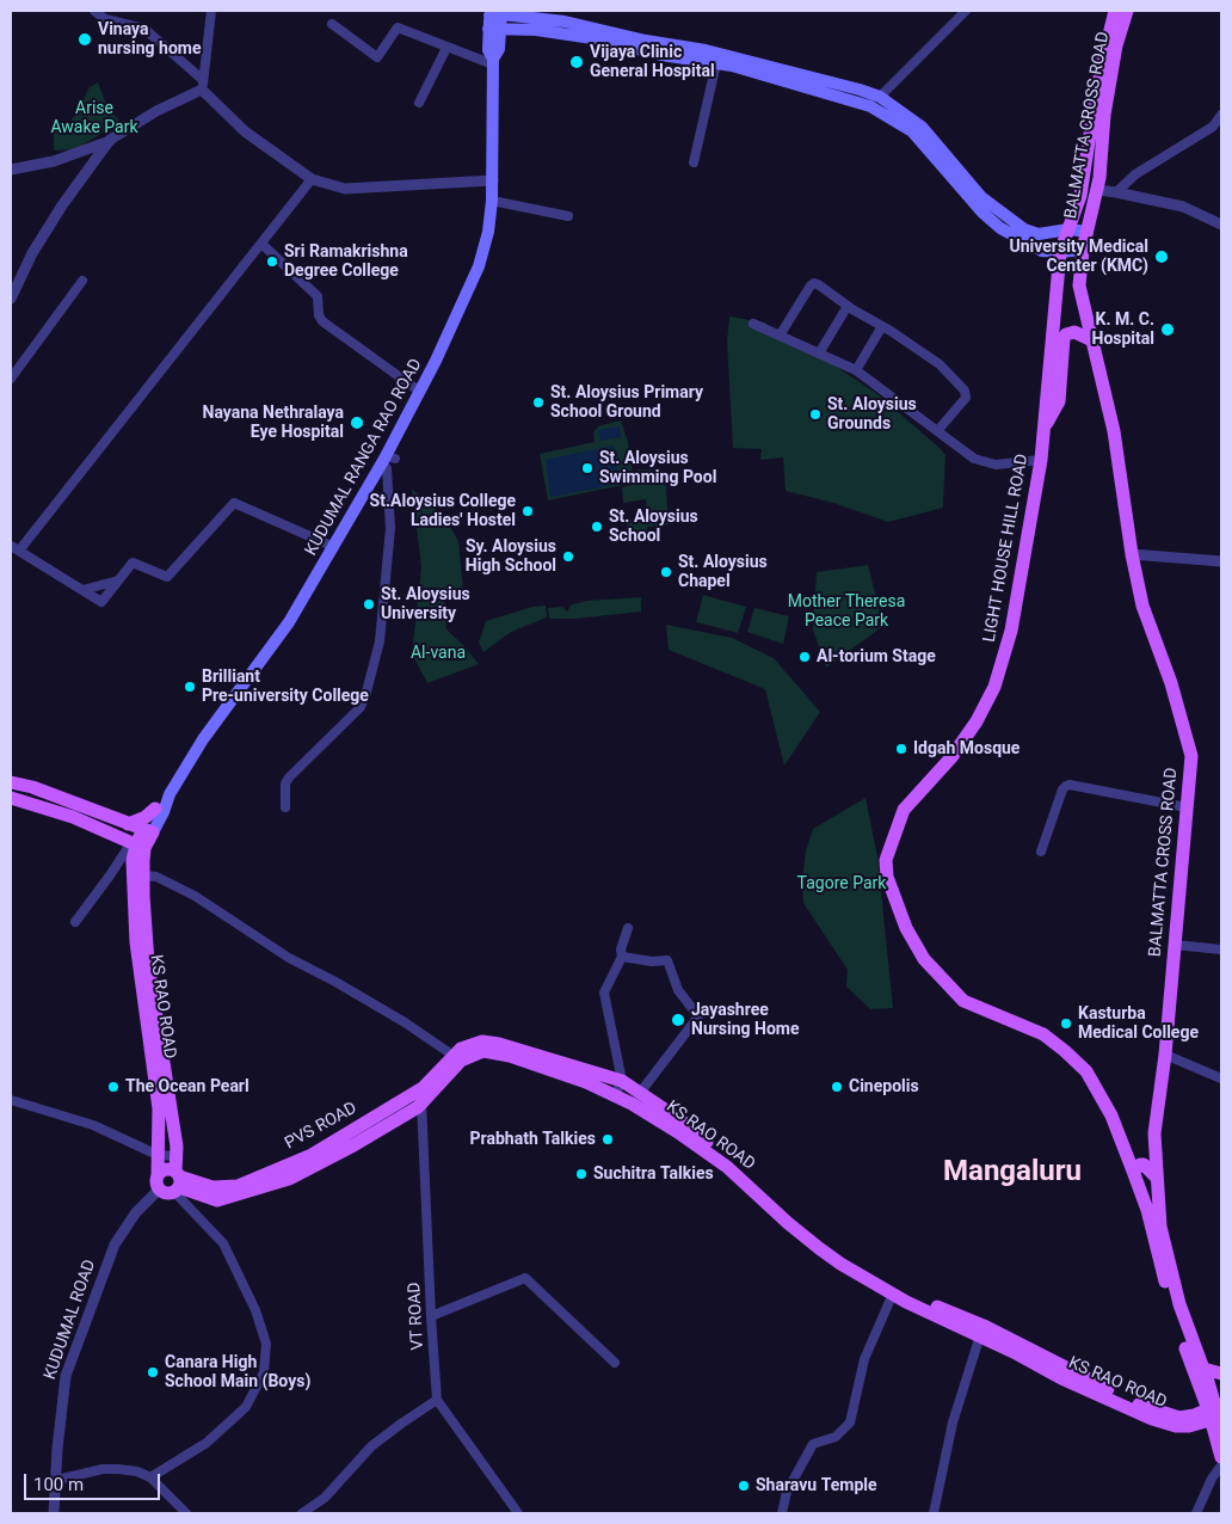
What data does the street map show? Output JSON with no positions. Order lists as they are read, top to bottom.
{
  "streets": {
    "main road": [
      "BALMATTA CROSS ROAD",
      "KUDUMAL RANGA RAO ROAD",
      "LIGHT HOUSE HILL ROAD",
      "KS RAO ROAD",
      "PVS ROAD"
    ],
    "street": ["VT ROAD", "KUDUMAL ROAD"]
  },
  "crossings": [
    ["BALMATTA CROSS ROAD", "LIGHT HOUSE HILL ROAD"],
    ["KUDUMAL RANGA RAO ROAD", "KS RAO ROAD"],
    ["KS RAO ROAD", "PVS ROAD"],
    ["KS RAO ROAD", "VT ROAD"],
    ["KS RAO ROAD", "KUDUMAL ROAD"],
    ["PVS ROAD", "VT ROAD"],
    ["PVS ROAD", "KUDUMAL ROAD"]
  ],
  "districts": ["Mangaluru"],
  "parks": [
    "Arise Awake Park",
    "Mother Theresa Peace Park",
    "Al-vana",
    "Tagore Park"
  ],
  "places": [
    "Vinaya nursing home",
    "Vijaya Clinic General Hospital",
    "University Medical Center (KMC)",
    "Sri Ramakrishna Degree College",
    "K. M. C. Hospital",
    "St. Aloysius Primary School Ground",
    "St. Aloysius Grounds",
    "Nayana Nethralaya Eye Hospital",
    "St. Aloysius Swimming Pool",
    "St.Aloysius College Ladies' Hostel",
    "St. Aloysius School",
    "Sy. Aloysius High School",
    "St. Aloysius Chapel",
    "St. Aloysius University",
    "Al-torium Stage",
    "Brilliant Pre-university College",
    "Idgah Mosque",
    "Jayashree Nursing Home",
    "Kasturba Medical College",
    "The Ocean Pearl",
    "Cinepolis",
    "Prabhath Talkies",
    "Suchitra Talkies",
    "Canara High School Main (Boys)",
    "Sharavu Temple"
  ],
  "scale_bar": "100 m"
}
